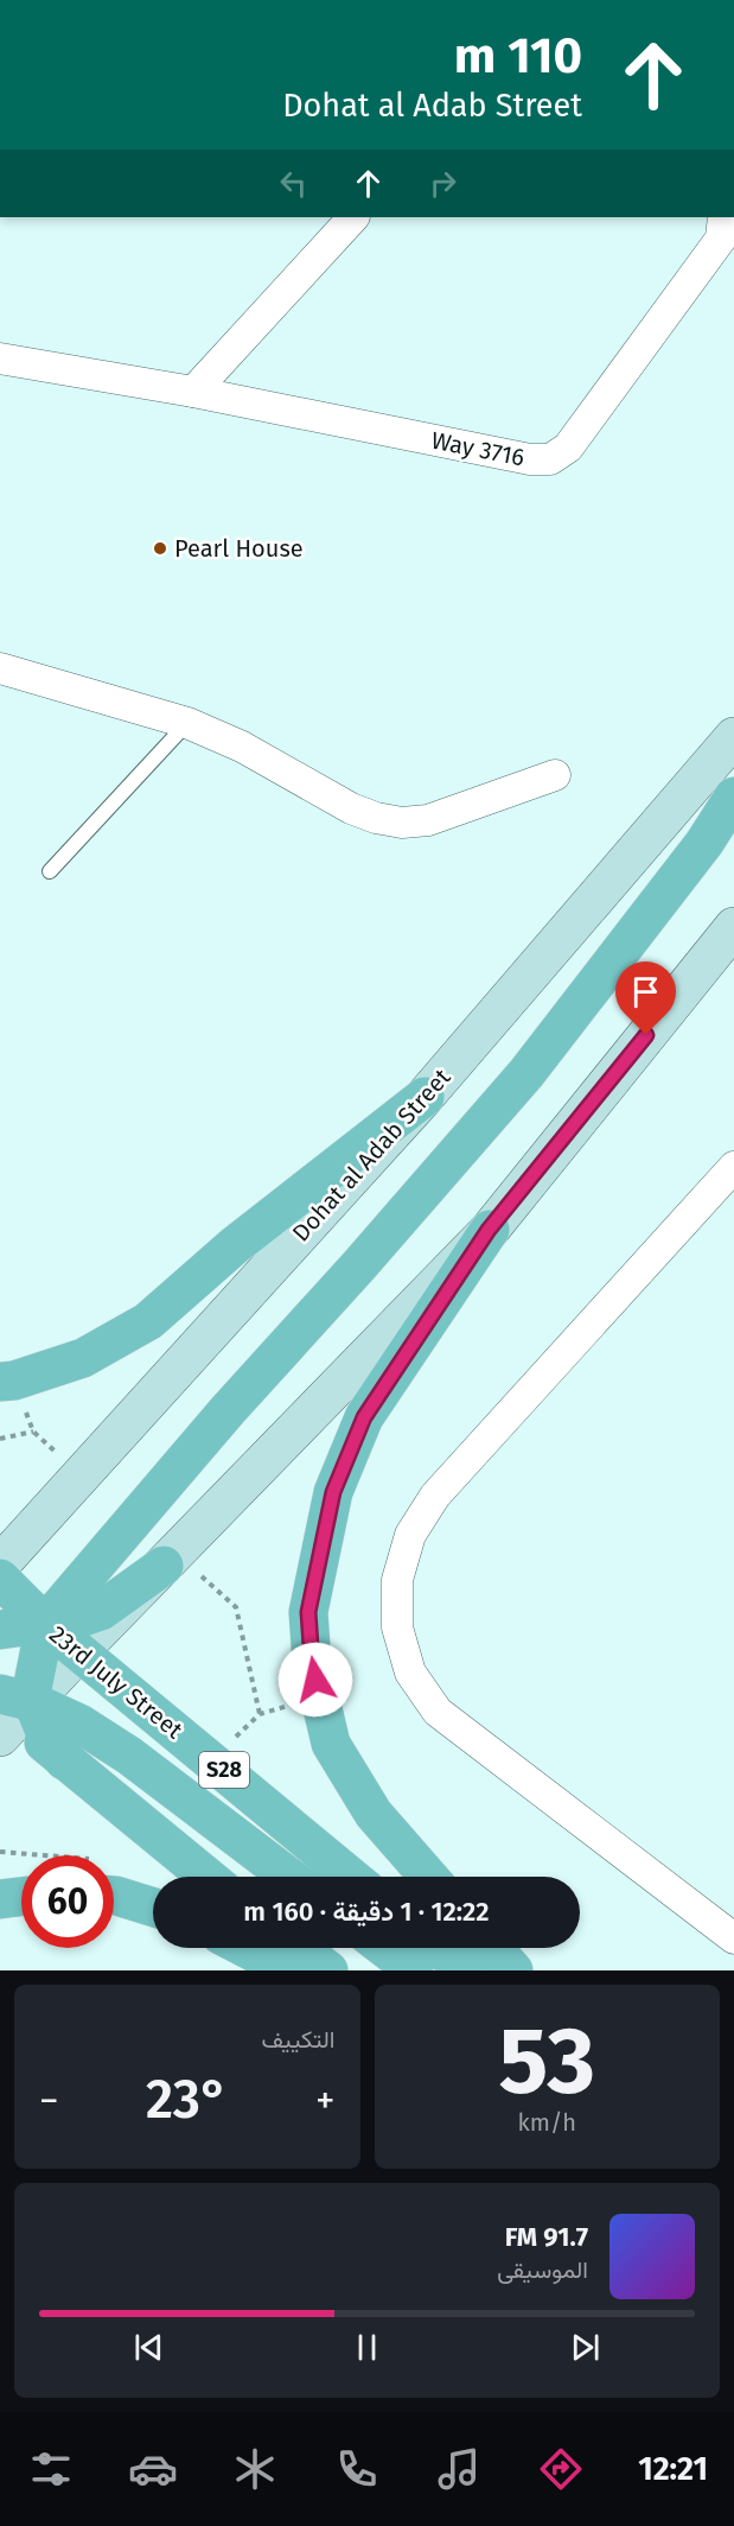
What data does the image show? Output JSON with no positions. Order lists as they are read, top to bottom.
{
  "streets": {
    "main road": ["Dohat al Adab Street", "23rd July Street", "S28"],
    "street": ["Way 3716"]
  },
  "places": ["Pearl House"],
  "page": {
    "turn": ["110 m", "Dohat al Adab Street"],
    "limit": "60",
    "trip": "12:22 · 1 دقيقة · 160 m",
    "tile": [
      ["53", "km/h"],
      "التكييف"
    ],
    "heat": ["−", "23°", "+"],
    "song": ["91.7 FM", "الموسيقى"],
    "tabs": "12:21"
  }
}
